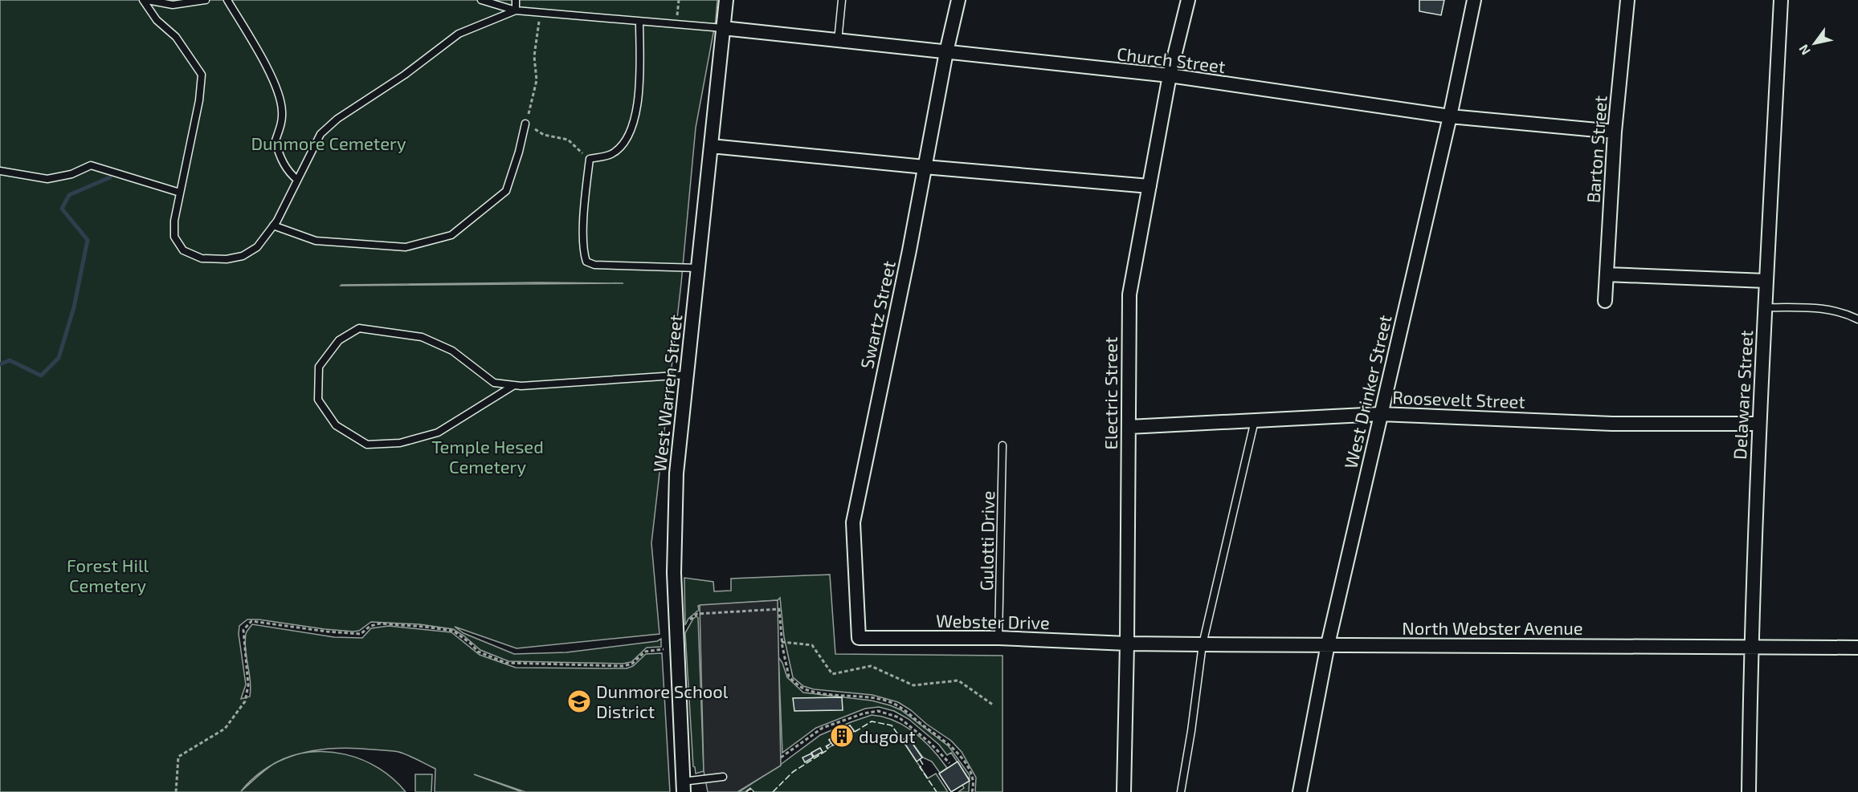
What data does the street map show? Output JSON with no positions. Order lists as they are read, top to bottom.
{
  "streets": {
    "street": [
      "Church Street",
      "Barton Street",
      "Swartz Street",
      "West Drinker Street",
      "West Warren Street",
      "Electric Street",
      "Delaware Street",
      "Roosevelt Street",
      "Webster Drive",
      "North Webster Avenue"
    ],
    "lane": ["Gulotti Drive"]
  },
  "crossings": [
    ["Church Street", "Barton Street"],
    ["Church Street", "Swartz Street"],
    ["Church Street", "West Drinker Street"],
    ["Church Street", "West Warren Street"],
    ["Church Street", "Electric Street"],
    ["Swartz Street", "Webster Drive"],
    ["West Drinker Street", "Roosevelt Street"],
    ["West Drinker Street", "North Webster Avenue"],
    ["Electric Street", "Roosevelt Street"],
    ["Electric Street", "Webster Drive"],
    ["Electric Street", "North Webster Avenue"],
    ["Delaware Street", "Roosevelt Street"],
    ["Delaware Street", "North Webster Avenue"],
    ["Gulotti Drive", "Webster Drive"],
    ["Webster Drive", "North Webster Avenue"]
  ],
  "parks": ["Dunmore Cemetery", "Temple Hesed Cemetery", "Forest Hill Cemetery"],
  "places": {
    "school or university": ["Dunmore School District"],
    "building": ["dugout"]
  },
  "north": "bottom left"
}
